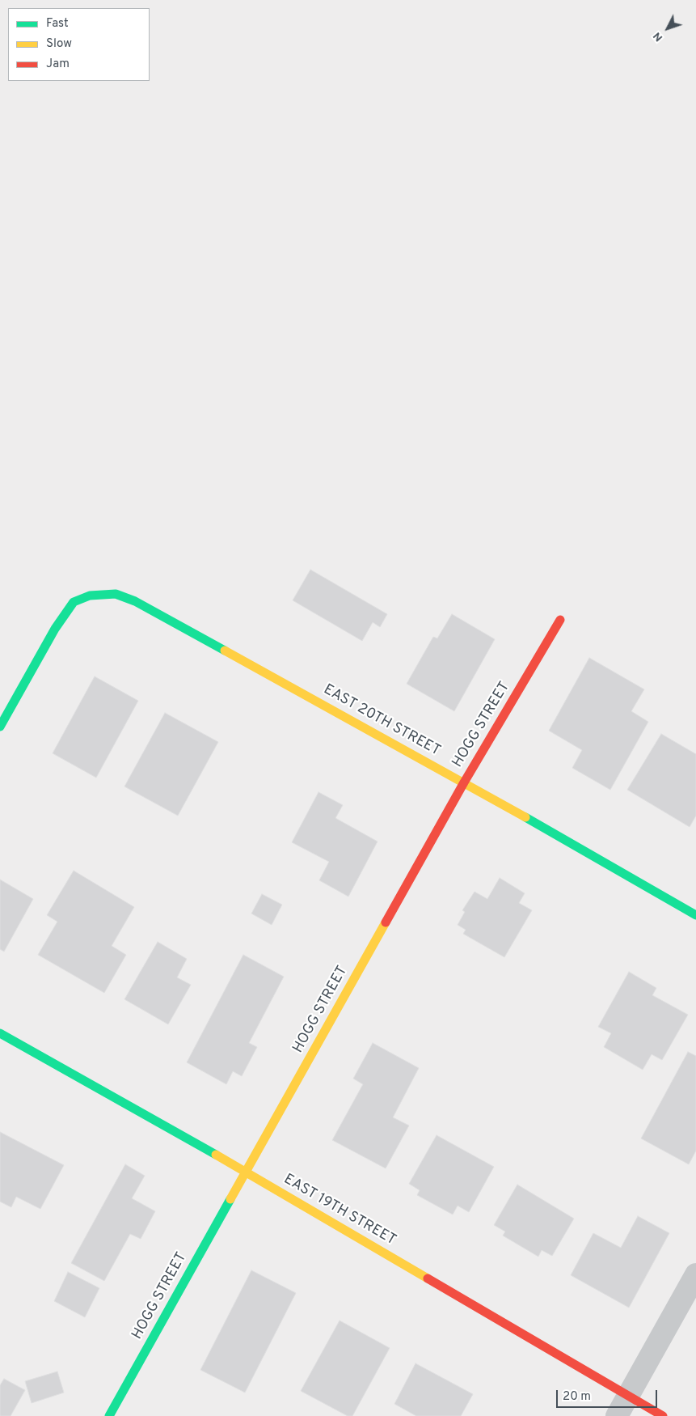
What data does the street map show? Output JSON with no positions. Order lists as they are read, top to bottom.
{
  "streets": {
    "street": ["EAST 20TH STREET", "HOGG STREET", "EAST 19TH STREET"]
  },
  "crossings": [
    ["EAST 20TH STREET", "HOGG STREET"],
    ["HOGG STREET", "EAST 19TH STREET"]
  ],
  "legend": ["Fast", "Slow", "Jam"],
  "scale_bar": "20 m",
  "north": "bottom left"
}
